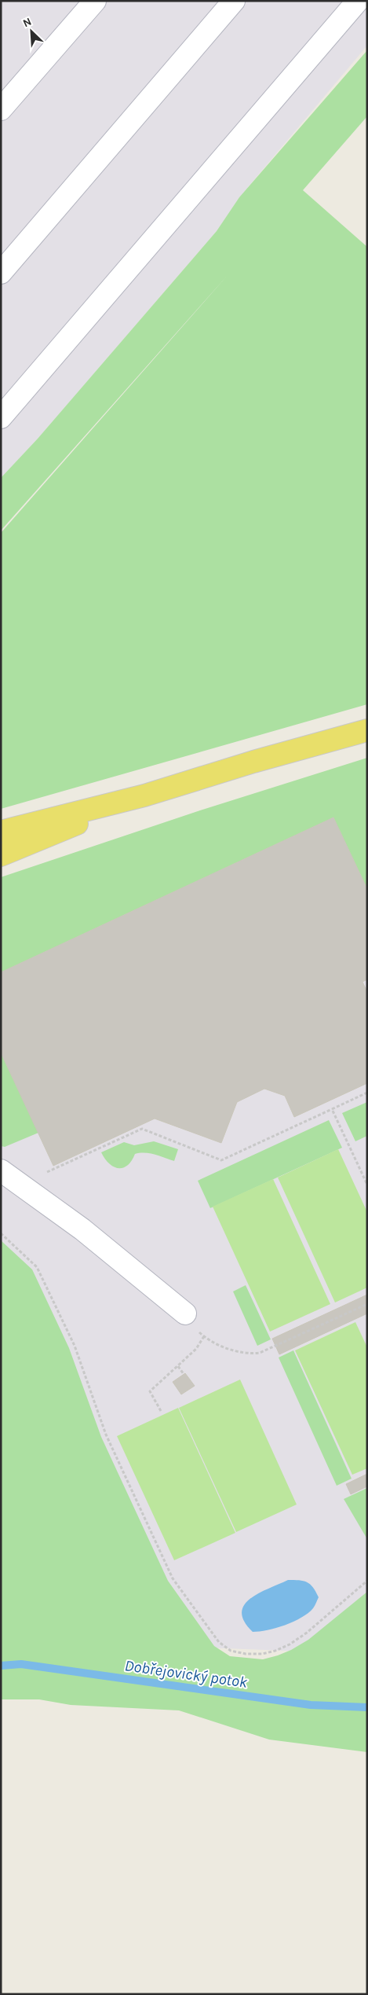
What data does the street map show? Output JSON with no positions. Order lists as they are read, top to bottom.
{
  "water": ["Dobřejovický potok"],
  "north": "top left"
}
